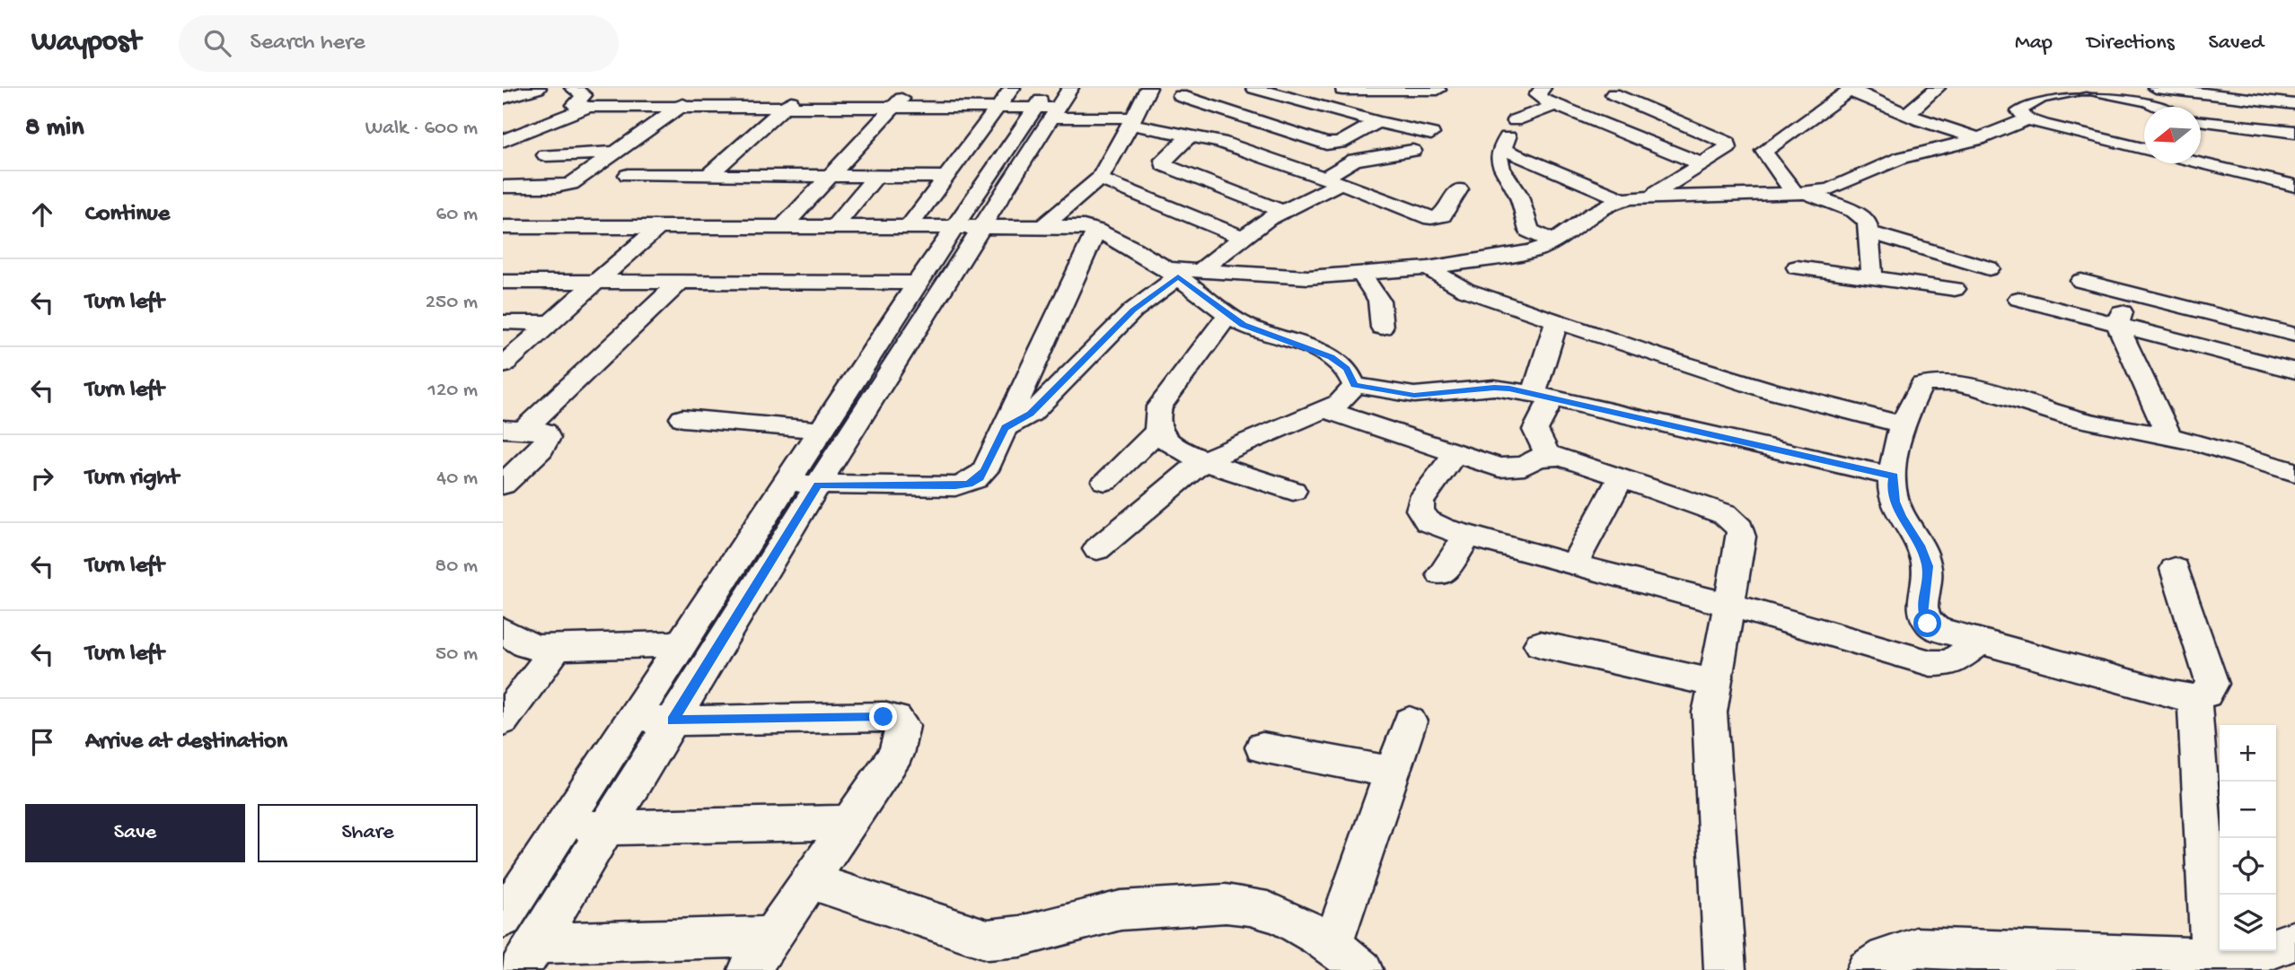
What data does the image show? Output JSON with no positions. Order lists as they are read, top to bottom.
{
  "north": "left",
  "page": {
    "header": "Waypost",
    "search": "Search here",
    "nav": ["Map", "Directions", "Saved"],
    "heading": ["8 min", "Walk · 600 m"],
    "list": [
      ["Continue", "60 m"],
      ["Turn left", "250 m"],
      ["Turn left", "120 m"],
      ["Turn right", "40 m"],
      ["Turn left", "80 m"],
      ["Turn left", "50 m"],
      "Arrive at destination"
    ],
    "map_buttons": ["+", "−"],
    "buttons": ["Save", "Share"]
  }
}
